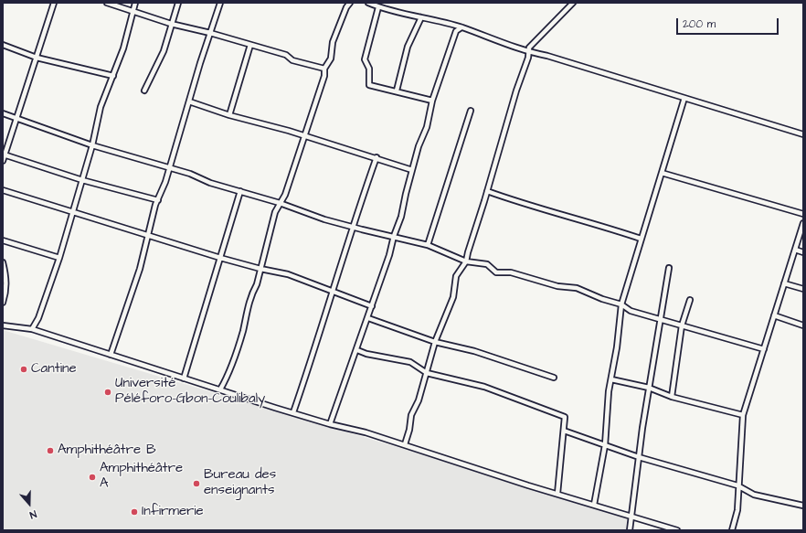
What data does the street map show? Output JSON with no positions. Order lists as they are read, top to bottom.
{
  "places": [
    "Cantine",
    "Université Péléforo-Gbon-Coulibaly",
    "Amphithéâtre B",
    "Amphithéâtre A",
    "Bureau des enseignants",
    "Infirmerie"
  ],
  "scale_bar": "200 m",
  "north": "bottom"
}
